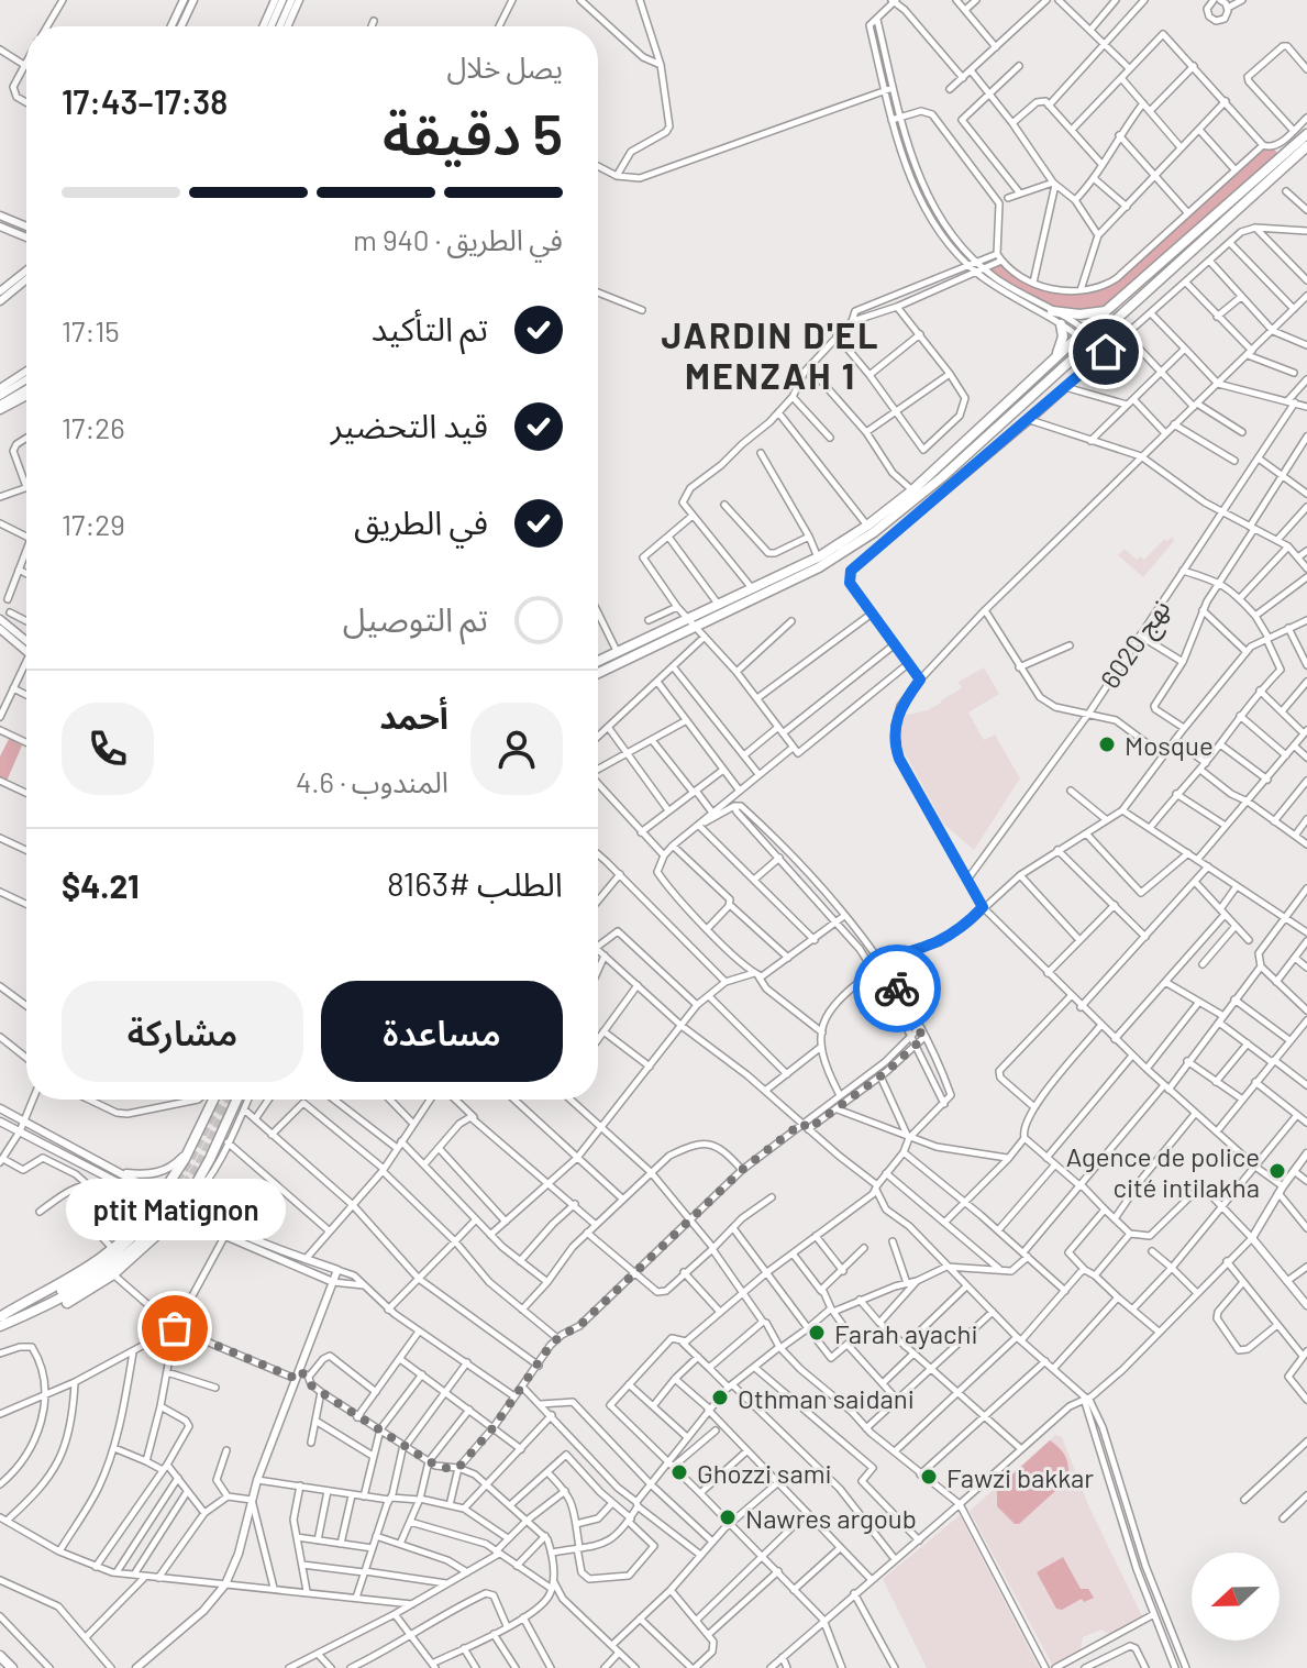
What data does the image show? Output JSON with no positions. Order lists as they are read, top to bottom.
{
  "streets": {
    "street": ["نهج 6020"]
  },
  "districts": ["JARDIN D'EL MENZAH 1"],
  "places": [
    "Mosque",
    "Agence de police cité intilakha",
    "ptit Matignon",
    "Farah ayachi",
    "Othman saidani",
    "Ghozzi sami",
    "Fawzi bakkar",
    "Nawres argoub"
  ],
  "north": "left",
  "page": {
    "heading": ["5 دقيقة", "يصل خلال", "17:38–17:43"],
    "panel": [
      "أحمد",
      "المندوب · 4.6",
      "الطلب #8163",
      "$4.21"
    ],
    "bar": "في الطريق · 940 m",
    "list": [
      ["تم التأكيد", "17:15"],
      ["قيد التحضير", "17:26"],
      ["في الطريق", "17:29"],
      "تم التوصيل"
    ],
    "buttons": ["مساعدة", "مشاركة"],
    "bubble": "ptit Matignon"
  }
}
